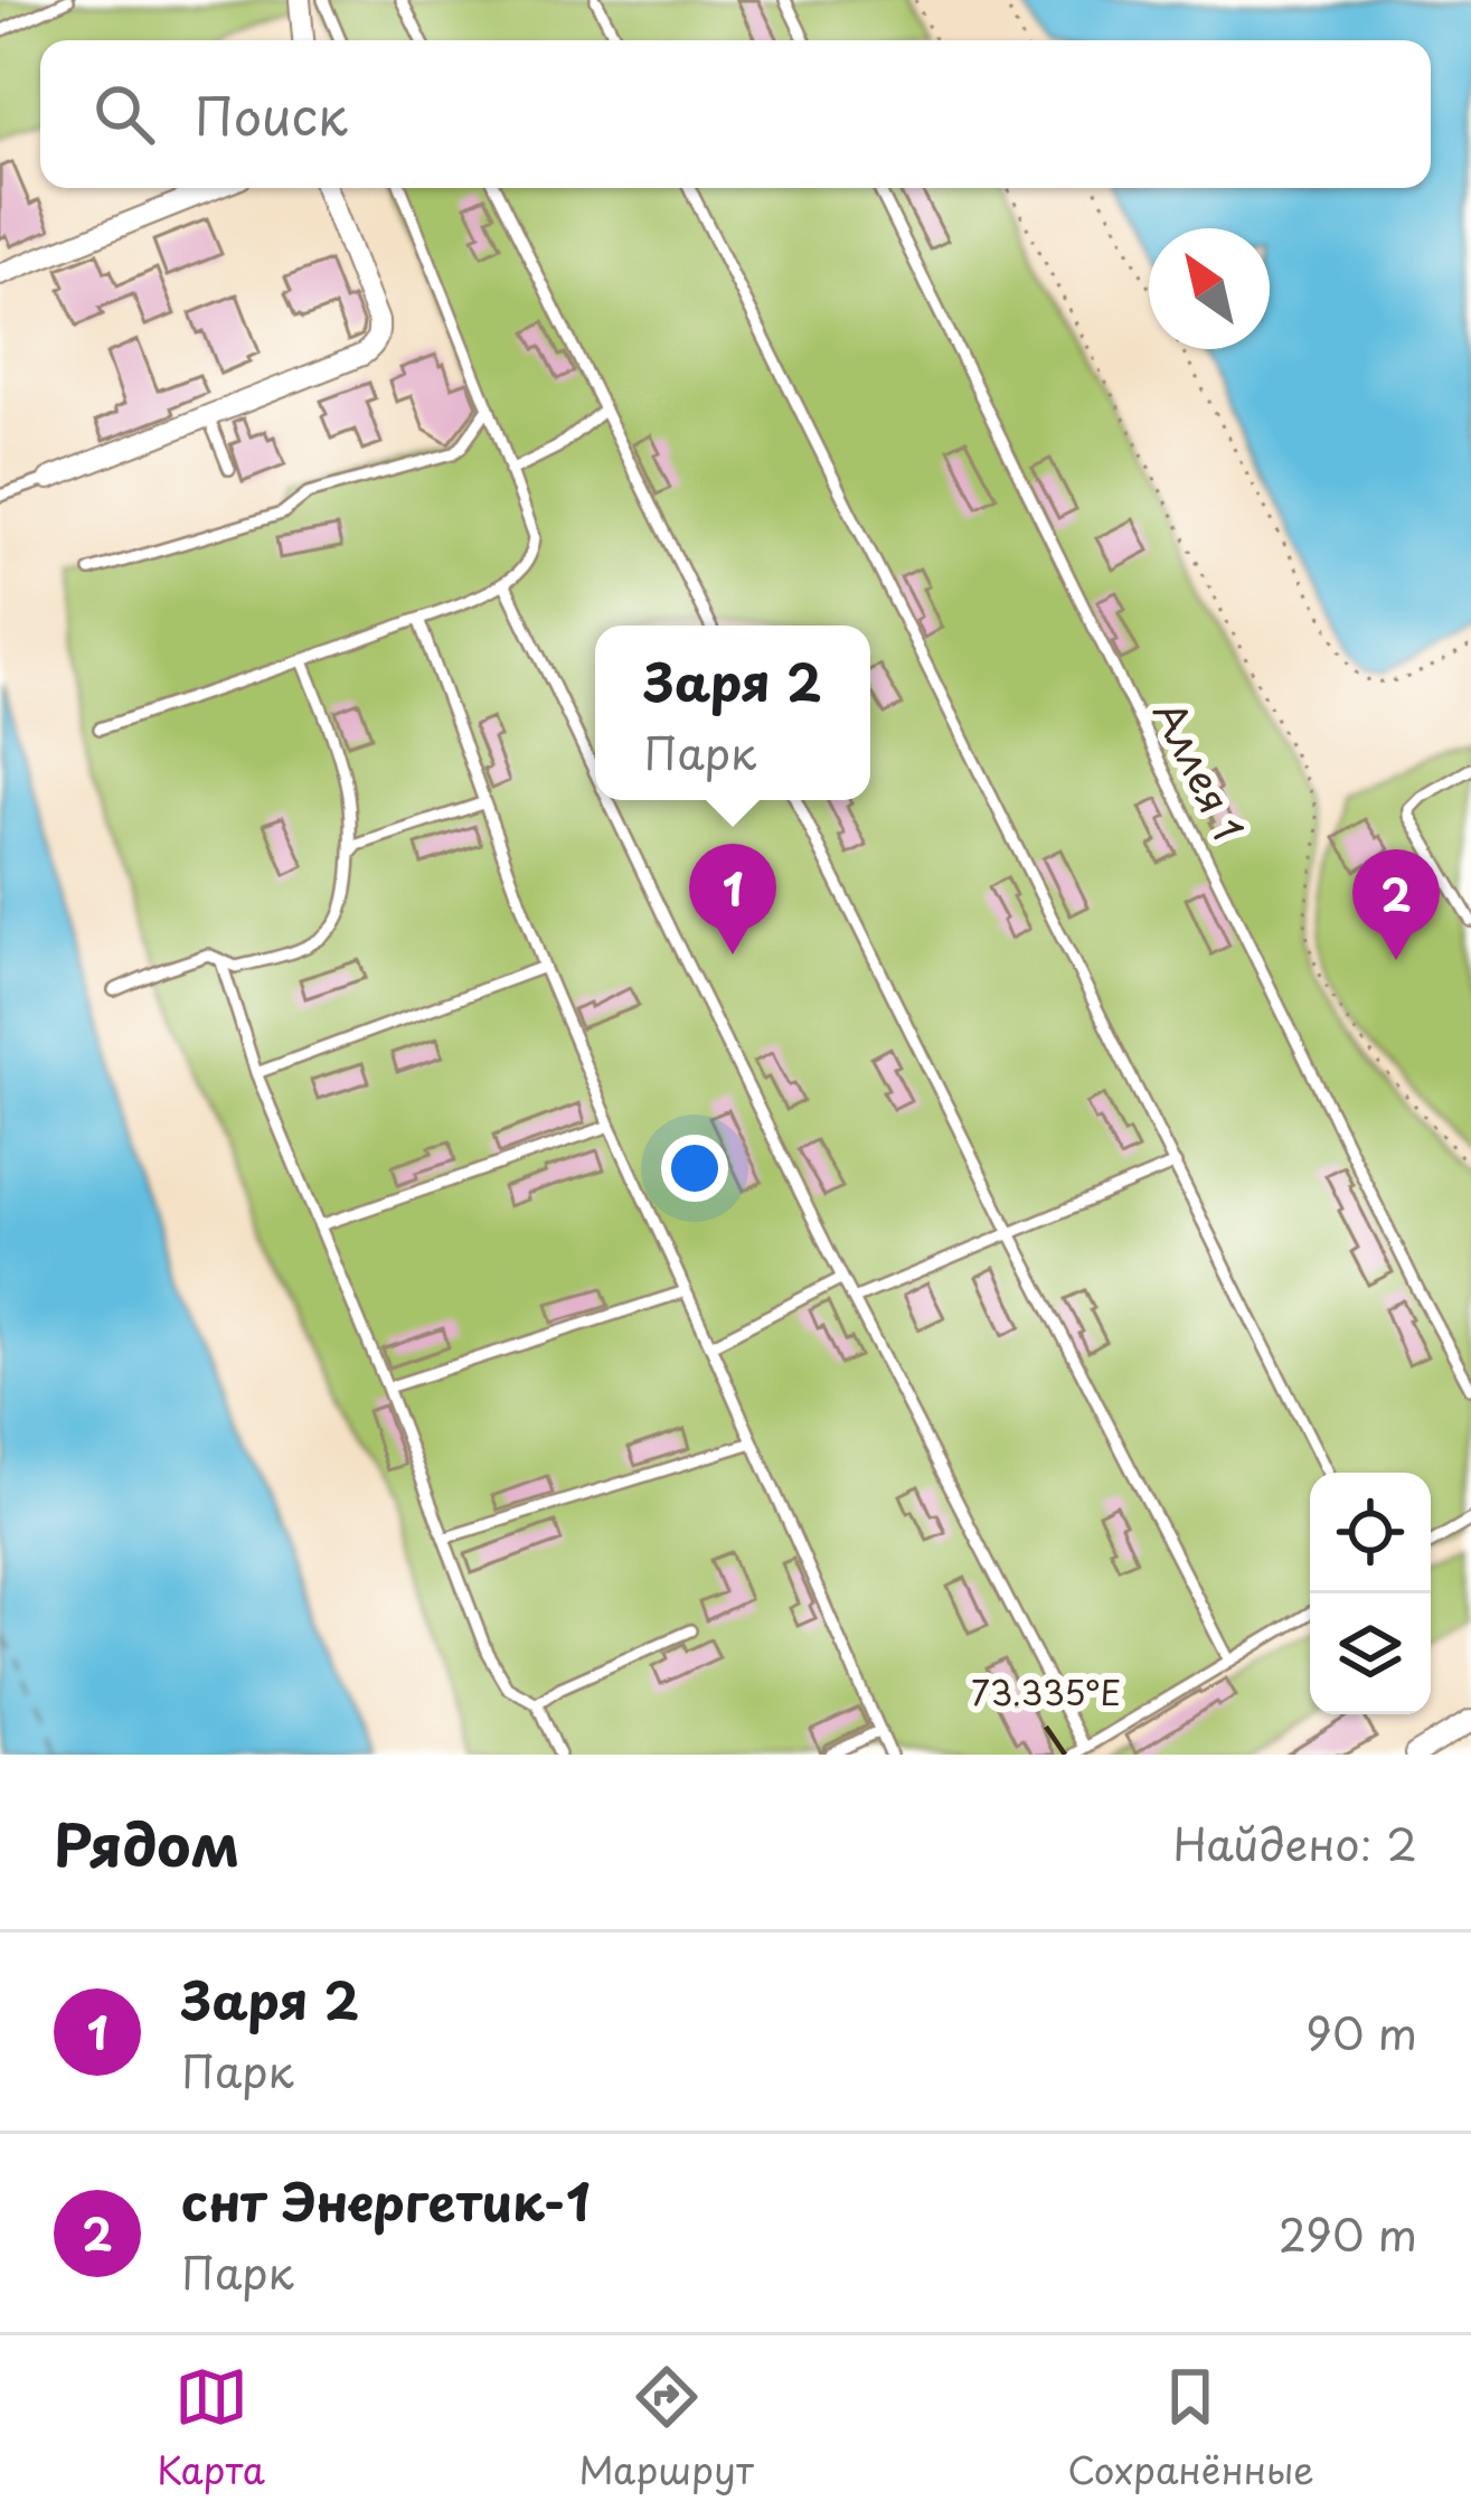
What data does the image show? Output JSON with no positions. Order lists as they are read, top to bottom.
{
  "streets": {
    "lane": ["Аллея 1"]
  },
  "north": "top left",
  "page": {
    "search": "Поиск",
    "popup": ["Заря 2", "Парк"],
    "pins": ["1", "2"],
    "heading": ["Рядом", "Найдено: 2"],
    "list": [
      {
        "mark": "1",
        "name": "Заря 2",
        "note": "Парк",
        "value": "90 m"
      },
      {
        "mark": "2",
        "name": "снт Энергетик-1",
        "note": "Парк",
        "value": "290 m"
      }
    ],
    "nav": ["Карта", "Маршрут", "Сохранённые"]
  },
  "coordinates": ["73.335°E"]
}
